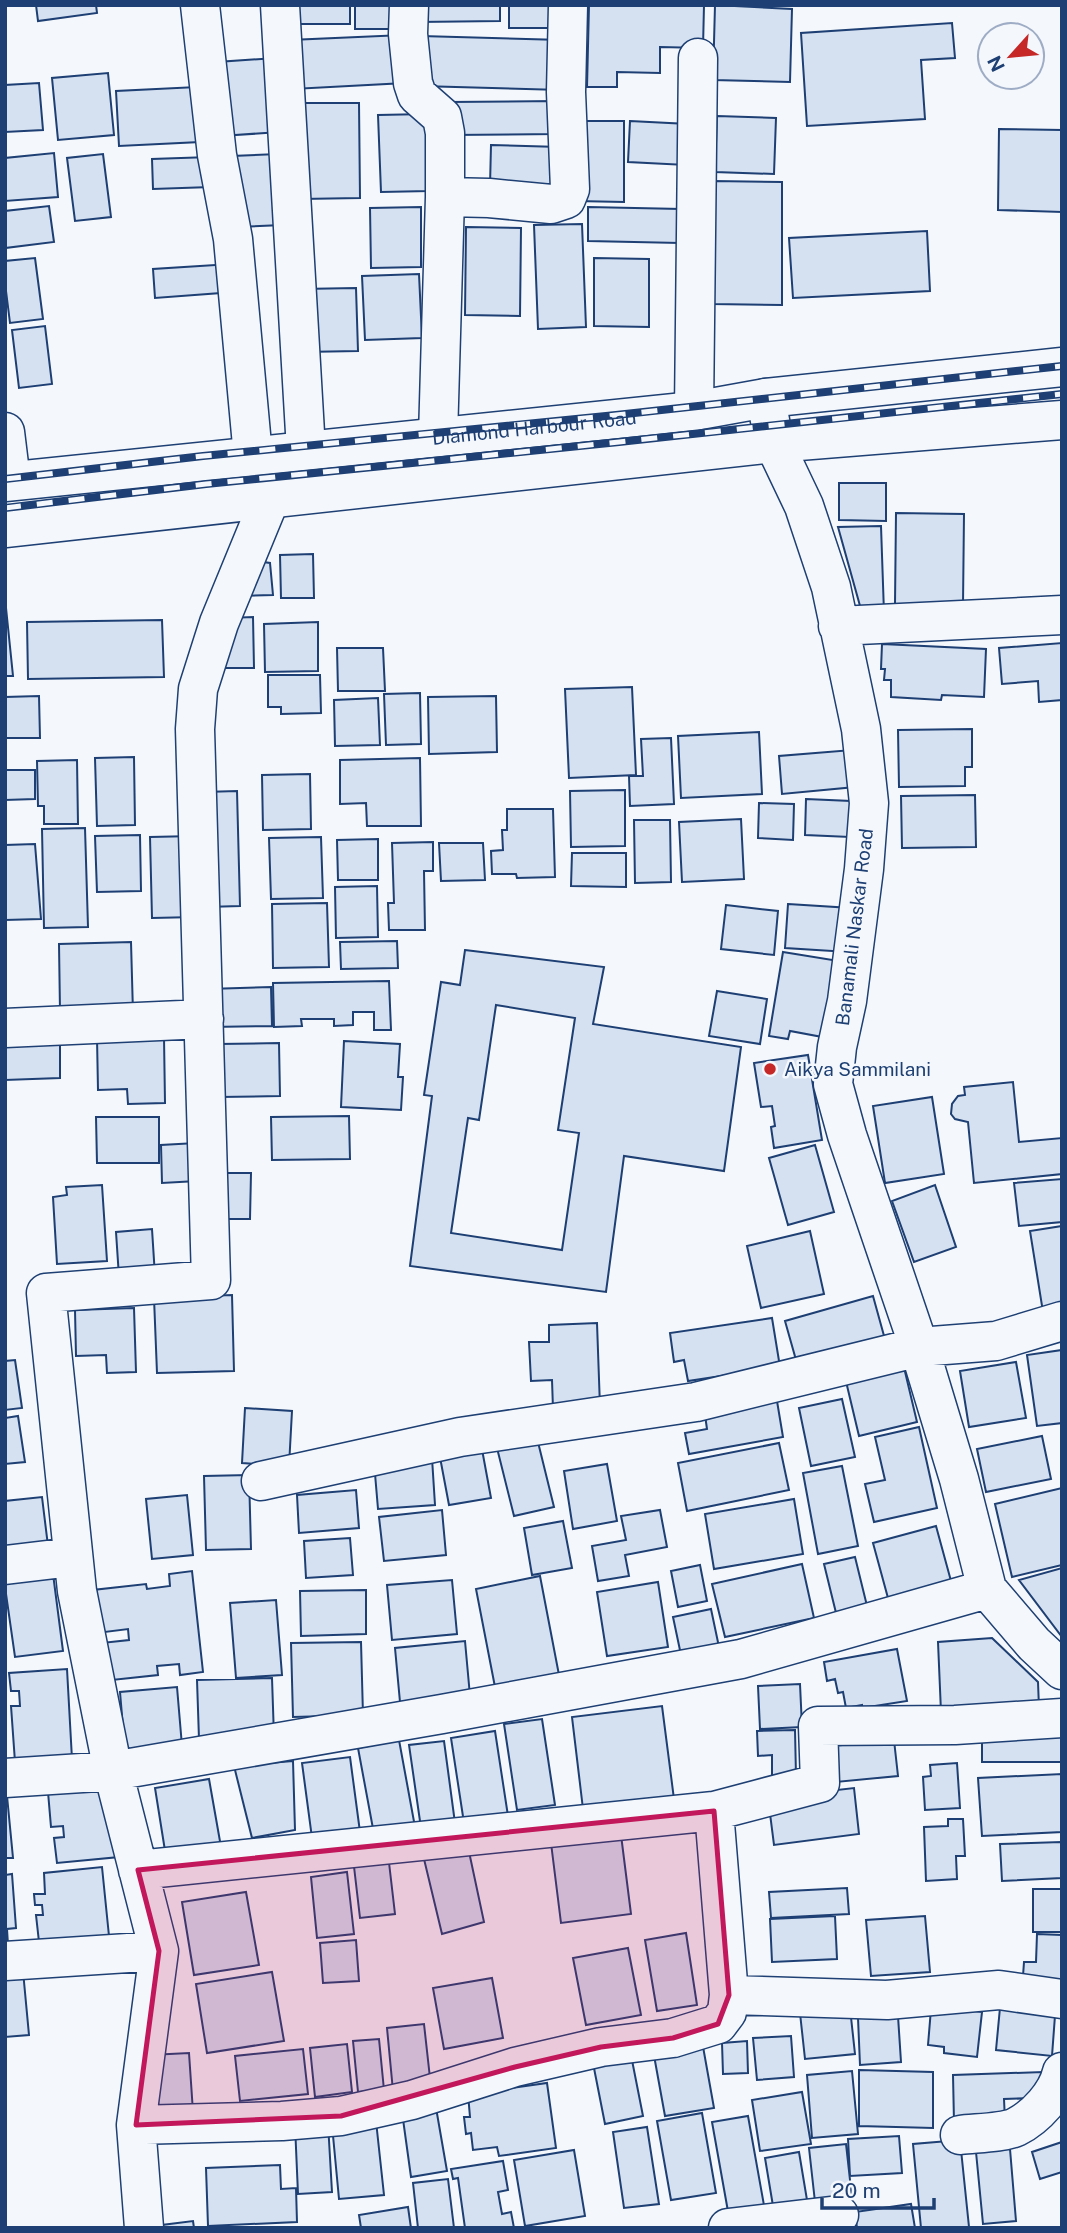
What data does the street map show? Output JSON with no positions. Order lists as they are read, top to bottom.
{
  "streets": {
    "main road": ["Diamond Harbour Road", "Banamali Naskar Road"]
  },
  "crossings": [
    ["Diamond Harbour Road", "Banamali Naskar Road"]
  ],
  "places": ["Aikya Sammilani"],
  "scale_bar": "20 m",
  "north": "bottom left"
}
